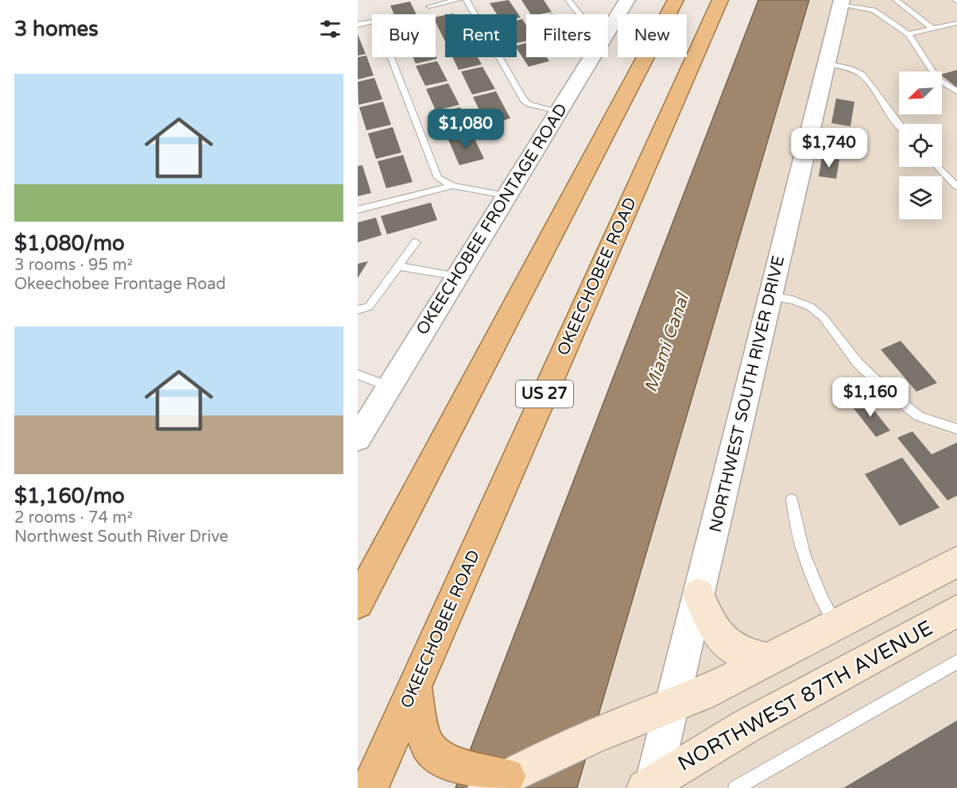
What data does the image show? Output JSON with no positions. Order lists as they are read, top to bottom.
{
  "streets": {
    "highway": ["OKEECHOBEE ROAD", "US 27"],
    "main road": ["NORTHWEST 87TH AVENUE"],
    "street": ["OKEECHOBEE FRONTAGE ROAD", "NORTHWEST SOUTH RIVER DRIVE"]
  },
  "crossings": [
    ["NORTHWEST SOUTH RIVER DRIVE", "NORTHWEST 87TH AVENUE"]
  ],
  "water": ["Miami Canal"],
  "north": "bottom left",
  "page": {
    "heading": "3 homes",
    "chip": [
      "Buy",
      "Rent",
      "Filters",
      "New"
    ],
    "list": [
      {
        "name": "$1,080/mo",
        "note": "3 rooms · 95 m² · Okeechobee Frontage Road"
      },
      {
        "name": "$1,160/mo",
        "note": "2 rooms · 74 m² · Northwest South River Drive"
      }
    ],
    "price": ["$1,080", "$1,740", "$1,160"]
  }
}
